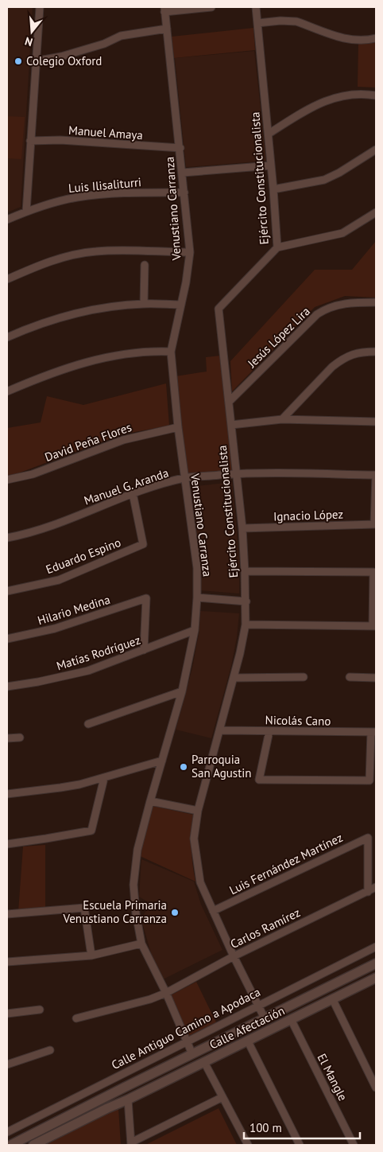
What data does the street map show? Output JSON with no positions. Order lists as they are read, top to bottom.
{
  "streets": {
    "street": [
      "Manuel Amaya",
      "Ejército Constitucionalista",
      "Luis Ilisaliturri",
      "Venustiano Carranza",
      "Jesús López Lira",
      "David Peña Flores",
      "Manuel G. Aranda",
      "Ignacio López",
      "Eduardo Espino",
      "Hilario Medina",
      "Matías Rodríguez",
      "Nicolás Cano",
      "Luis Fernández Martínez",
      "Carlos Ramírez",
      "Calle Afectación",
      "Calle Antiguo Camino a Apodaca",
      "El Mangle"
    ]
  },
  "crossings": [
    ["Manuel Amaya", "Venustiano Carranza"],
    ["Ejército Constitucionalista", "Jesús López Lira"],
    ["Ejército Constitucionalista", "Manuel G. Aranda"],
    ["Ejército Constitucionalista", "Ignacio López"],
    ["Ejército Constitucionalista", "Nicolás Cano"],
    ["Ejército Constitucionalista", "Luis Fernández Martínez"],
    ["Ejército Constitucionalista", "Carlos Ramírez"],
    ["Ejército Constitucionalista", "Calle Antiguo Camino a Apodaca"],
    ["Luis Ilisaliturri", "Venustiano Carranza"],
    ["Venustiano Carranza", "David Peña Flores"],
    ["Venustiano Carranza", "Manuel G. Aranda"],
    ["Venustiano Carranza", "Matías Rodríguez"],
    ["Venustiano Carranza", "Carlos Ramírez"],
    ["Venustiano Carranza", "Calle Antiguo Camino a Apodaca"],
    ["Manuel G. Aranda", "Ignacio López"],
    ["Manuel G. Aranda", "Eduardo Espino"],
    ["Hilario Medina", "Matías Rodríguez"],
    ["Luis Fernández Martínez", "Carlos Ramírez"],
    ["Calle Afectación", "El Mangle"]
  ],
  "places": ["Colegio Oxford", "Parroquia San Agustin", "Escuela Primaria Venustiano Carranza"],
  "scale_bar": "100 m",
  "north": "bottom"
}
